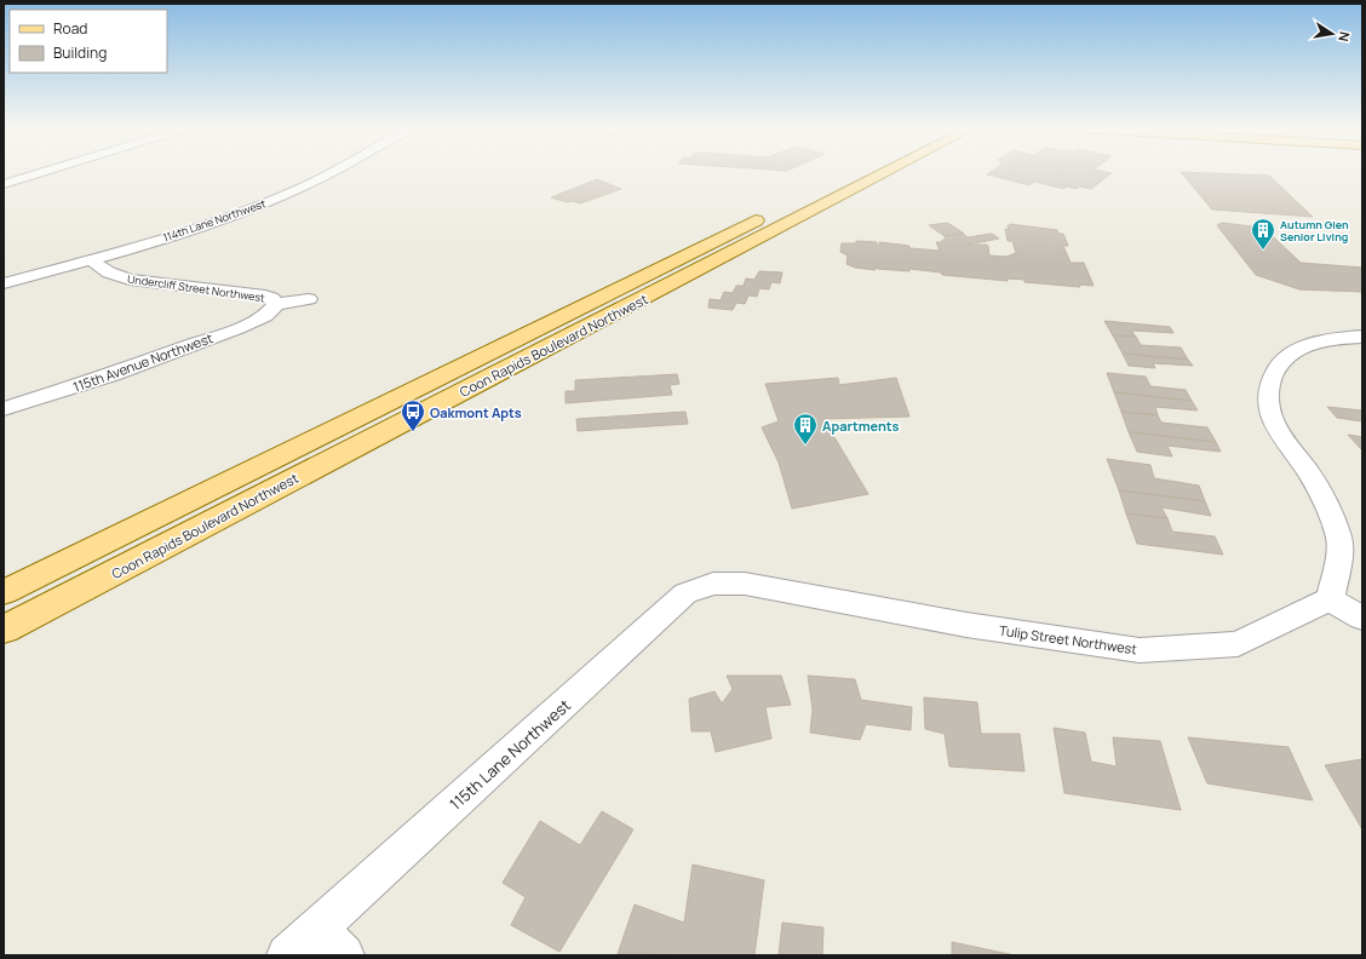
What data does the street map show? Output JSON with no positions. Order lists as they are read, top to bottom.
{
  "streets": {
    "main road": ["Coon Rapids Boulevard Northwest"],
    "street": [
      "114th Lane Northwest",
      "Undercliff Street Northwest",
      "115th Avenue Northwest",
      "Tulip Street Northwest",
      "115th Lane Northwest"
    ]
  },
  "crossings": [
    ["114th Lane Northwest", "Undercliff Street Northwest"],
    ["Undercliff Street Northwest", "115th Avenue Northwest"],
    ["Tulip Street Northwest", "115th Lane Northwest"]
  ],
  "places": {
    "building": ["Autumn Glen Senior Living", "Apartments"],
    "bus stop": ["Oakmont Apts"]
  },
  "legend": ["Road", "Building"],
  "north": "right"
}
